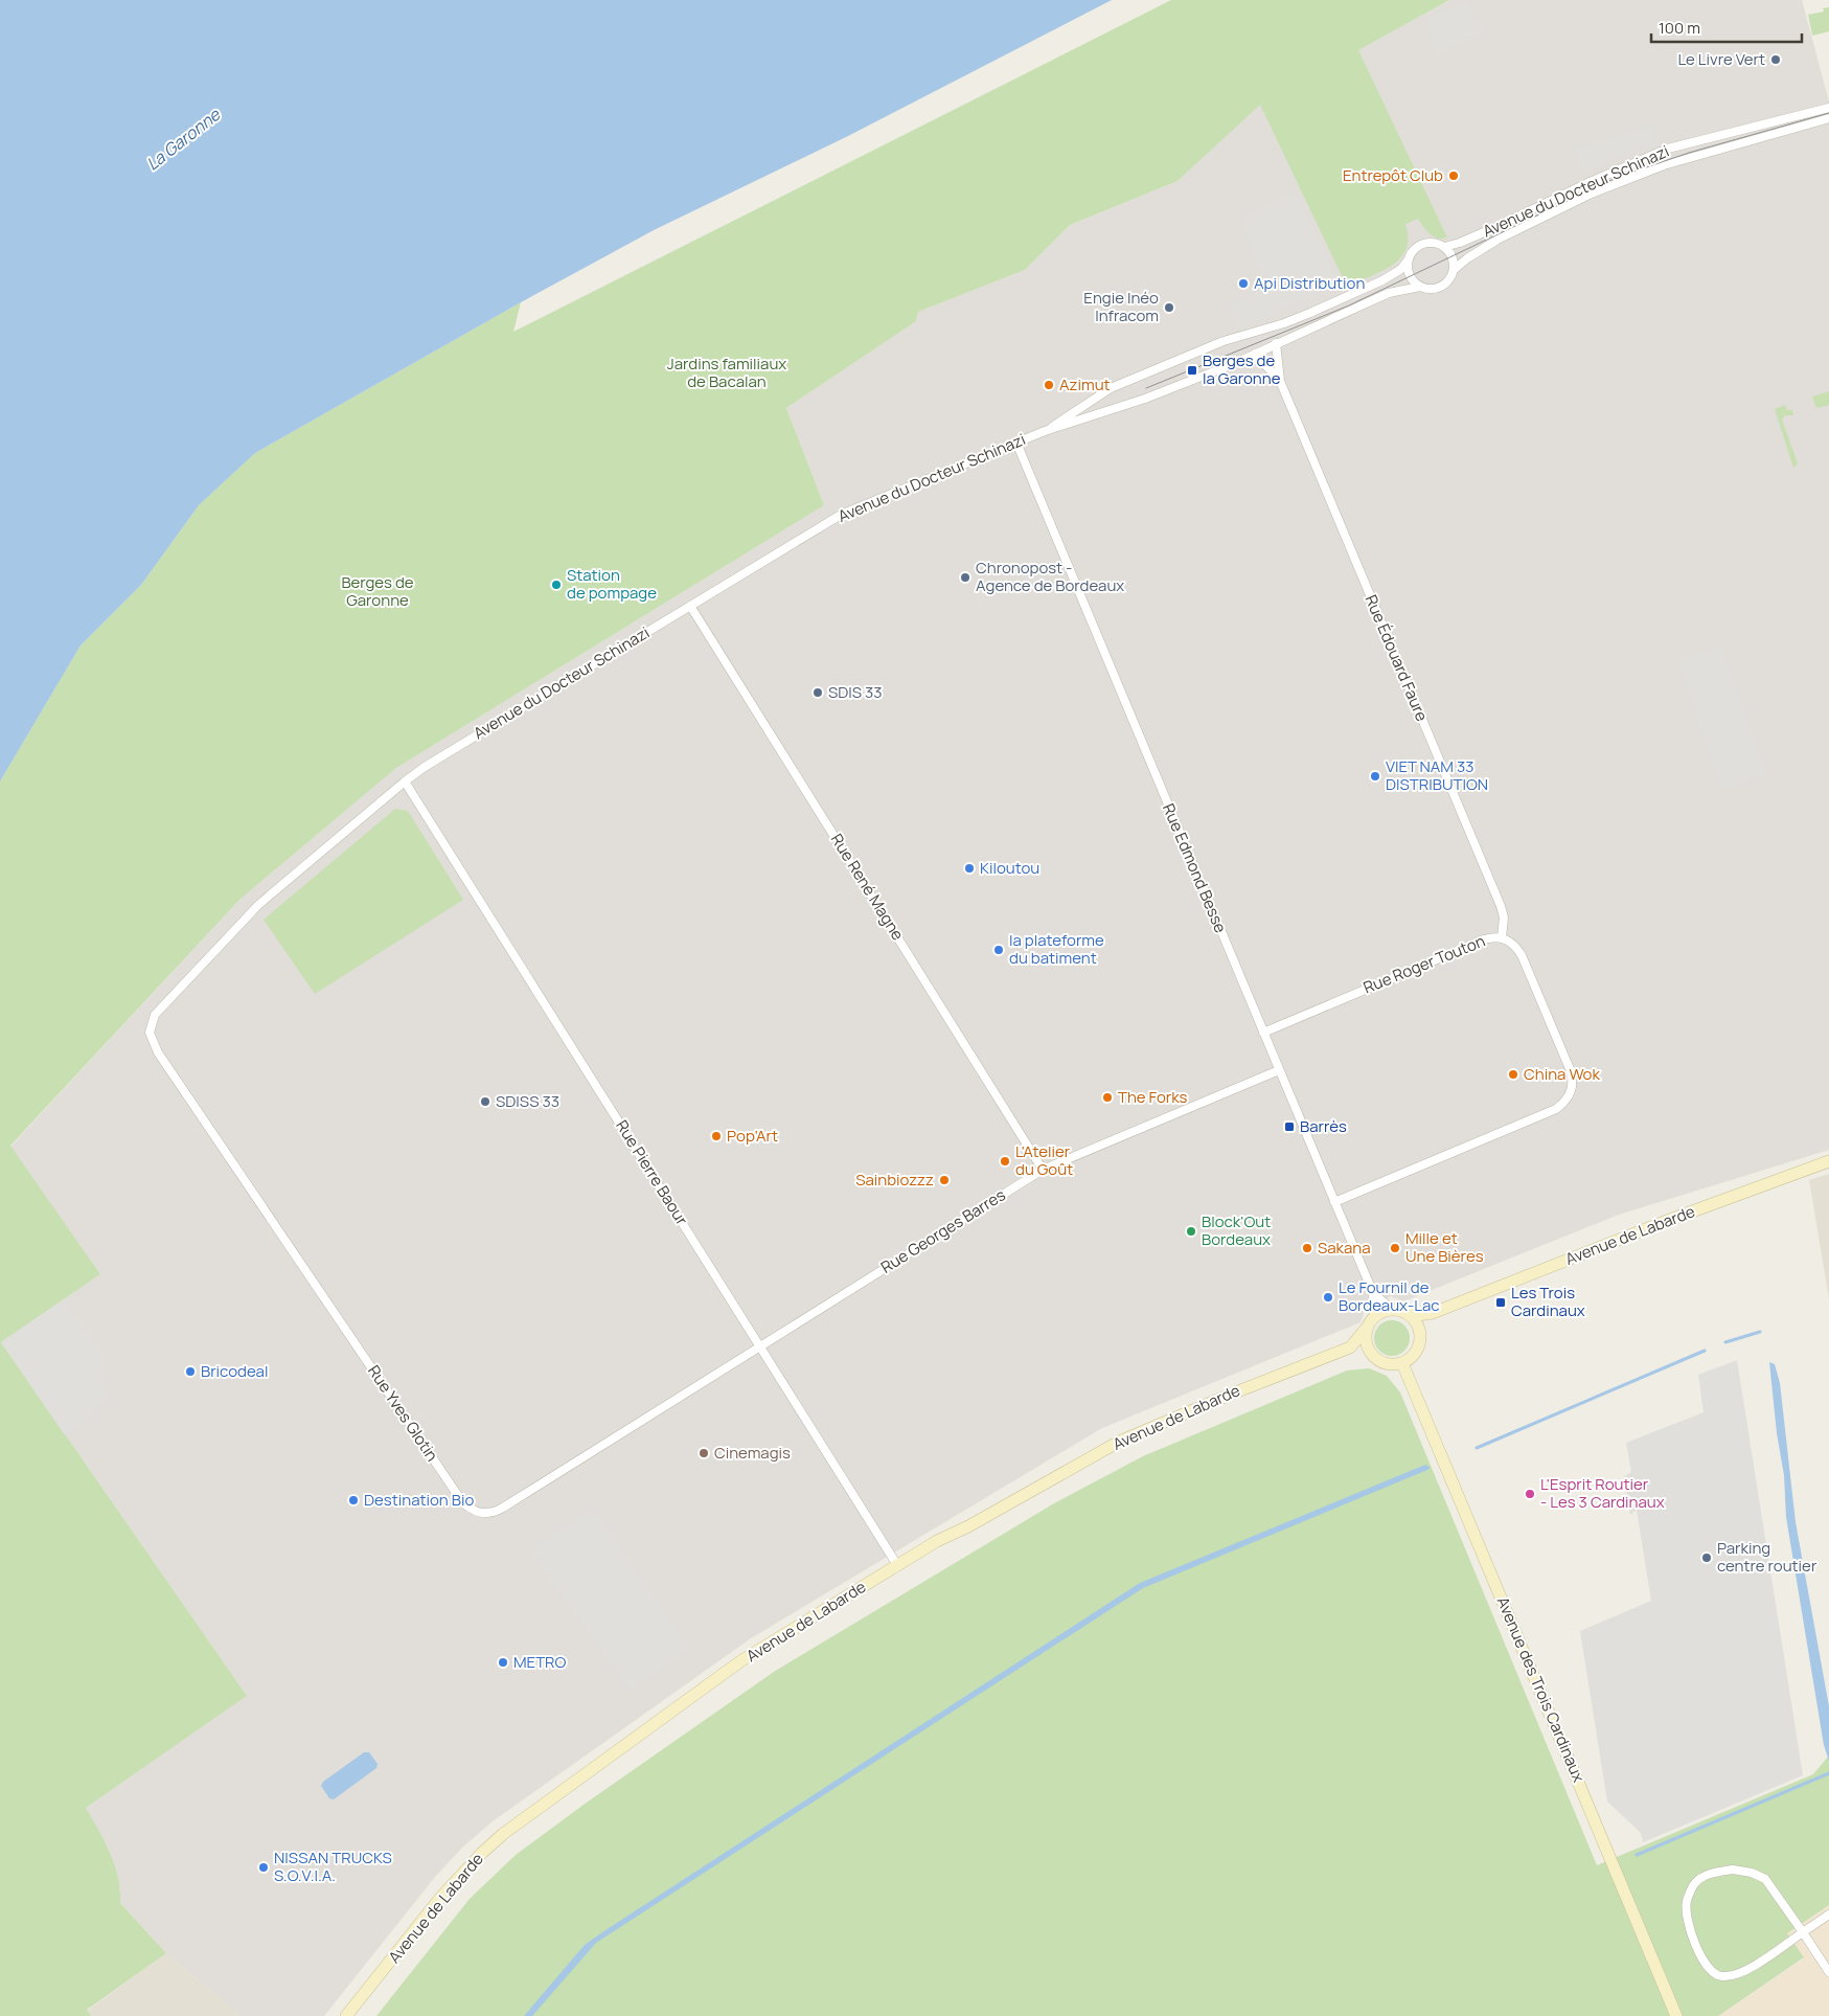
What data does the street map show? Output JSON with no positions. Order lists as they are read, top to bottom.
{
  "streets": {
    "main road": ["Avenue de Labarde", "Avenue des Trois Cardinaux"],
    "street": [
      "Avenue du Docteur Schinazi",
      "Rue Édouard Faure",
      "Rue Edmond Besse",
      "Rue René Magne",
      "Rue Roger Touton",
      "Rue Pierre Baour",
      "Rue Georges Barres",
      "Rue Yves Glotin"
    ]
  },
  "crossings": [
    ["Avenue du Docteur Schinazi", "Rue Édouard Faure"],
    ["Avenue du Docteur Schinazi", "Rue Edmond Besse"],
    ["Avenue du Docteur Schinazi", "Rue René Magne"],
    ["Avenue du Docteur Schinazi", "Rue Pierre Baour"],
    ["Avenue du Docteur Schinazi", "Rue Yves Glotin"],
    ["Rue Édouard Faure", "Rue Roger Touton"],
    ["Rue Edmond Besse", "Rue Roger Touton"],
    ["Rue Edmond Besse", "Rue Georges Barres"],
    ["Rue Edmond Besse", "Avenue de Labarde"],
    ["Rue Edmond Besse", "Avenue des Trois Cardinaux"],
    ["Rue René Magne", "Rue Georges Barres"],
    ["Rue Pierre Baour", "Rue Georges Barres"],
    ["Rue Pierre Baour", "Avenue de Labarde"],
    ["Rue Pierre Baour", "Rue Yves Glotin"],
    ["Rue Georges Barres", "Rue Yves Glotin"],
    ["Avenue de Labarde", "Avenue des Trois Cardinaux"]
  ],
  "water": ["La Garonne"],
  "parks": ["Jardins familiaux de Bacalan", "Berges de Garonne"],
  "places": {
    "other": [
      "Le Livre Vert",
      "Entrepôt Club",
      "Api Distribution",
      "Engie Inéo Infracom",
      "Azimut",
      "Chronopost - Agence de Bordeaux",
      "Station de pompage",
      "SDIS 33",
      "VIET NAM 33 DISTRIBUTION",
      "Kiloutou",
      "la plateforme du batiment",
      "China Wok",
      "The Forks",
      "SDISS 33",
      "Pop’Art",
      "L'Atelier du Goût",
      "Sainbiozzz",
      "Block'Out Bordeaux",
      "Sakana",
      "Mille et Une Bières",
      "Le Fournil de Bordeaux-Lac",
      "Bricodeal",
      "Cinemagis",
      "L'Esprit Routier - Les 3 Cardinaux",
      "Destination Bio",
      "Parking centre routier",
      "METRO",
      "NISSAN TRUCKS S.O.V.I.A."
    ],
    "transit": ["Berges de la Garonne", "Barrès", "Les Trois Cardinaux"]
  },
  "scale_bar": "100 m"
}
